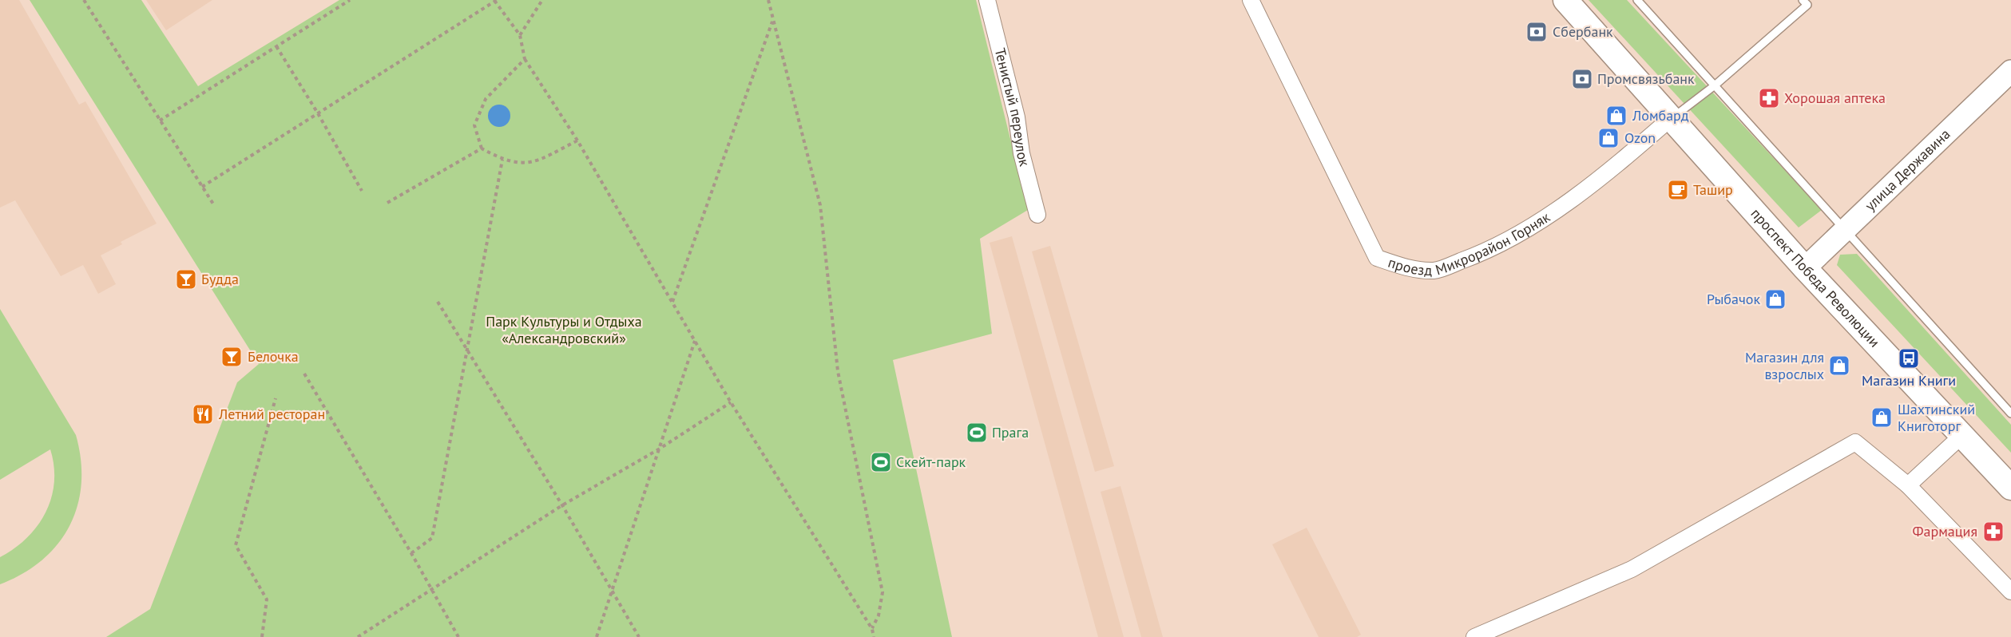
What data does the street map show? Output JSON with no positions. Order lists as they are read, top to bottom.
{
  "streets": {
    "main road": ["проспект Победа Революции"],
    "street": ["Тенистый переулок", "улица Державина", "проезд Микрорайон Горняк"]
  },
  "crossings": [
    ["улица Державина", "проспект Победа Революции"],
    ["проезд Микрорайон Горняк", "проспект Победа Революции"]
  ],
  "parks": ["Парк Культуры и Отдыха «Александровский»"],
  "places": {
    "bank": ["Сбербанк", "Промсвязьбанк"],
    "pharmacy": ["Хорошая аптека", "Фармация"],
    "shop": [
      "Ломбард",
      "Ozon",
      "Рыбачок",
      "Магазин для взрослых",
      "Шахтинский Книготорг"
    ],
    "cafe": ["Ташир"],
    "bar": ["Будда", "Белочка"],
    "bus stop": ["Магазин Книги"],
    "restaurant": ["Летний ресторан"],
    "sports": ["Прага", "Скейт-парк"]
  }
}
